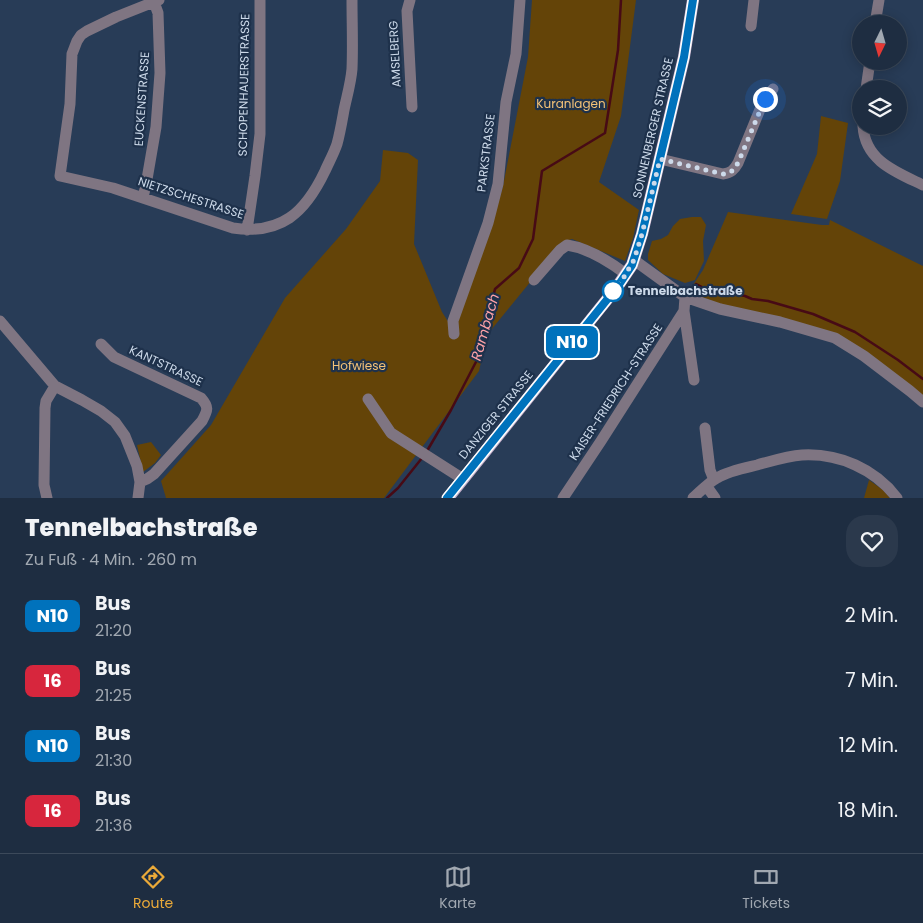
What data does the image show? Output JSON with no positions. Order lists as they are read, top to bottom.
{
  "streets": {
    "main road": ["SONNENBERGER STRASSE", "DANZIGER STRASSE"],
    "street": [
      "AMSELBERG",
      "SCHOPENHAUERSTRASSE",
      "EUCKENSTRASSE",
      "PARKSTRASSE",
      "NIETZSCHESTRASSE",
      "KANTSTRASSE",
      "KAISER-FRIEDRICH-STRASSE"
    ]
  },
  "crossings": [
    ["SCHOPENHAUERSTRASSE", "NIETZSCHESTRASSE"],
    ["EUCKENSTRASSE", "NIETZSCHESTRASSE"],
    ["SONNENBERGER STRASSE", "DANZIGER STRASSE"]
  ],
  "water": ["Rambach"],
  "parks": ["Kuranlagen", "Hofwiese"],
  "places": ["Tennelbachstraße"],
  "lines": ["bus line N10"],
  "north": "bottom",
  "page": {
    "on_map": "N10",
    "heading": ["Tennelbachstraße", "Zu Fuß · 4 Min. · 260 m"],
    "list": [
      {
        "mark": "N10",
        "name": "Bus",
        "note": "21:20",
        "value": "2 Min."
      },
      {
        "mark": "16",
        "name": "Bus",
        "note": "21:25",
        "value": "7 Min."
      },
      {
        "mark": "N10",
        "name": "Bus",
        "note": "21:30",
        "value": "12 Min."
      },
      {
        "mark": "16",
        "name": "Bus",
        "note": "21:36",
        "value": "18 Min."
      }
    ],
    "tabs": ["Route", "Karte", "Tickets"]
  }
}
